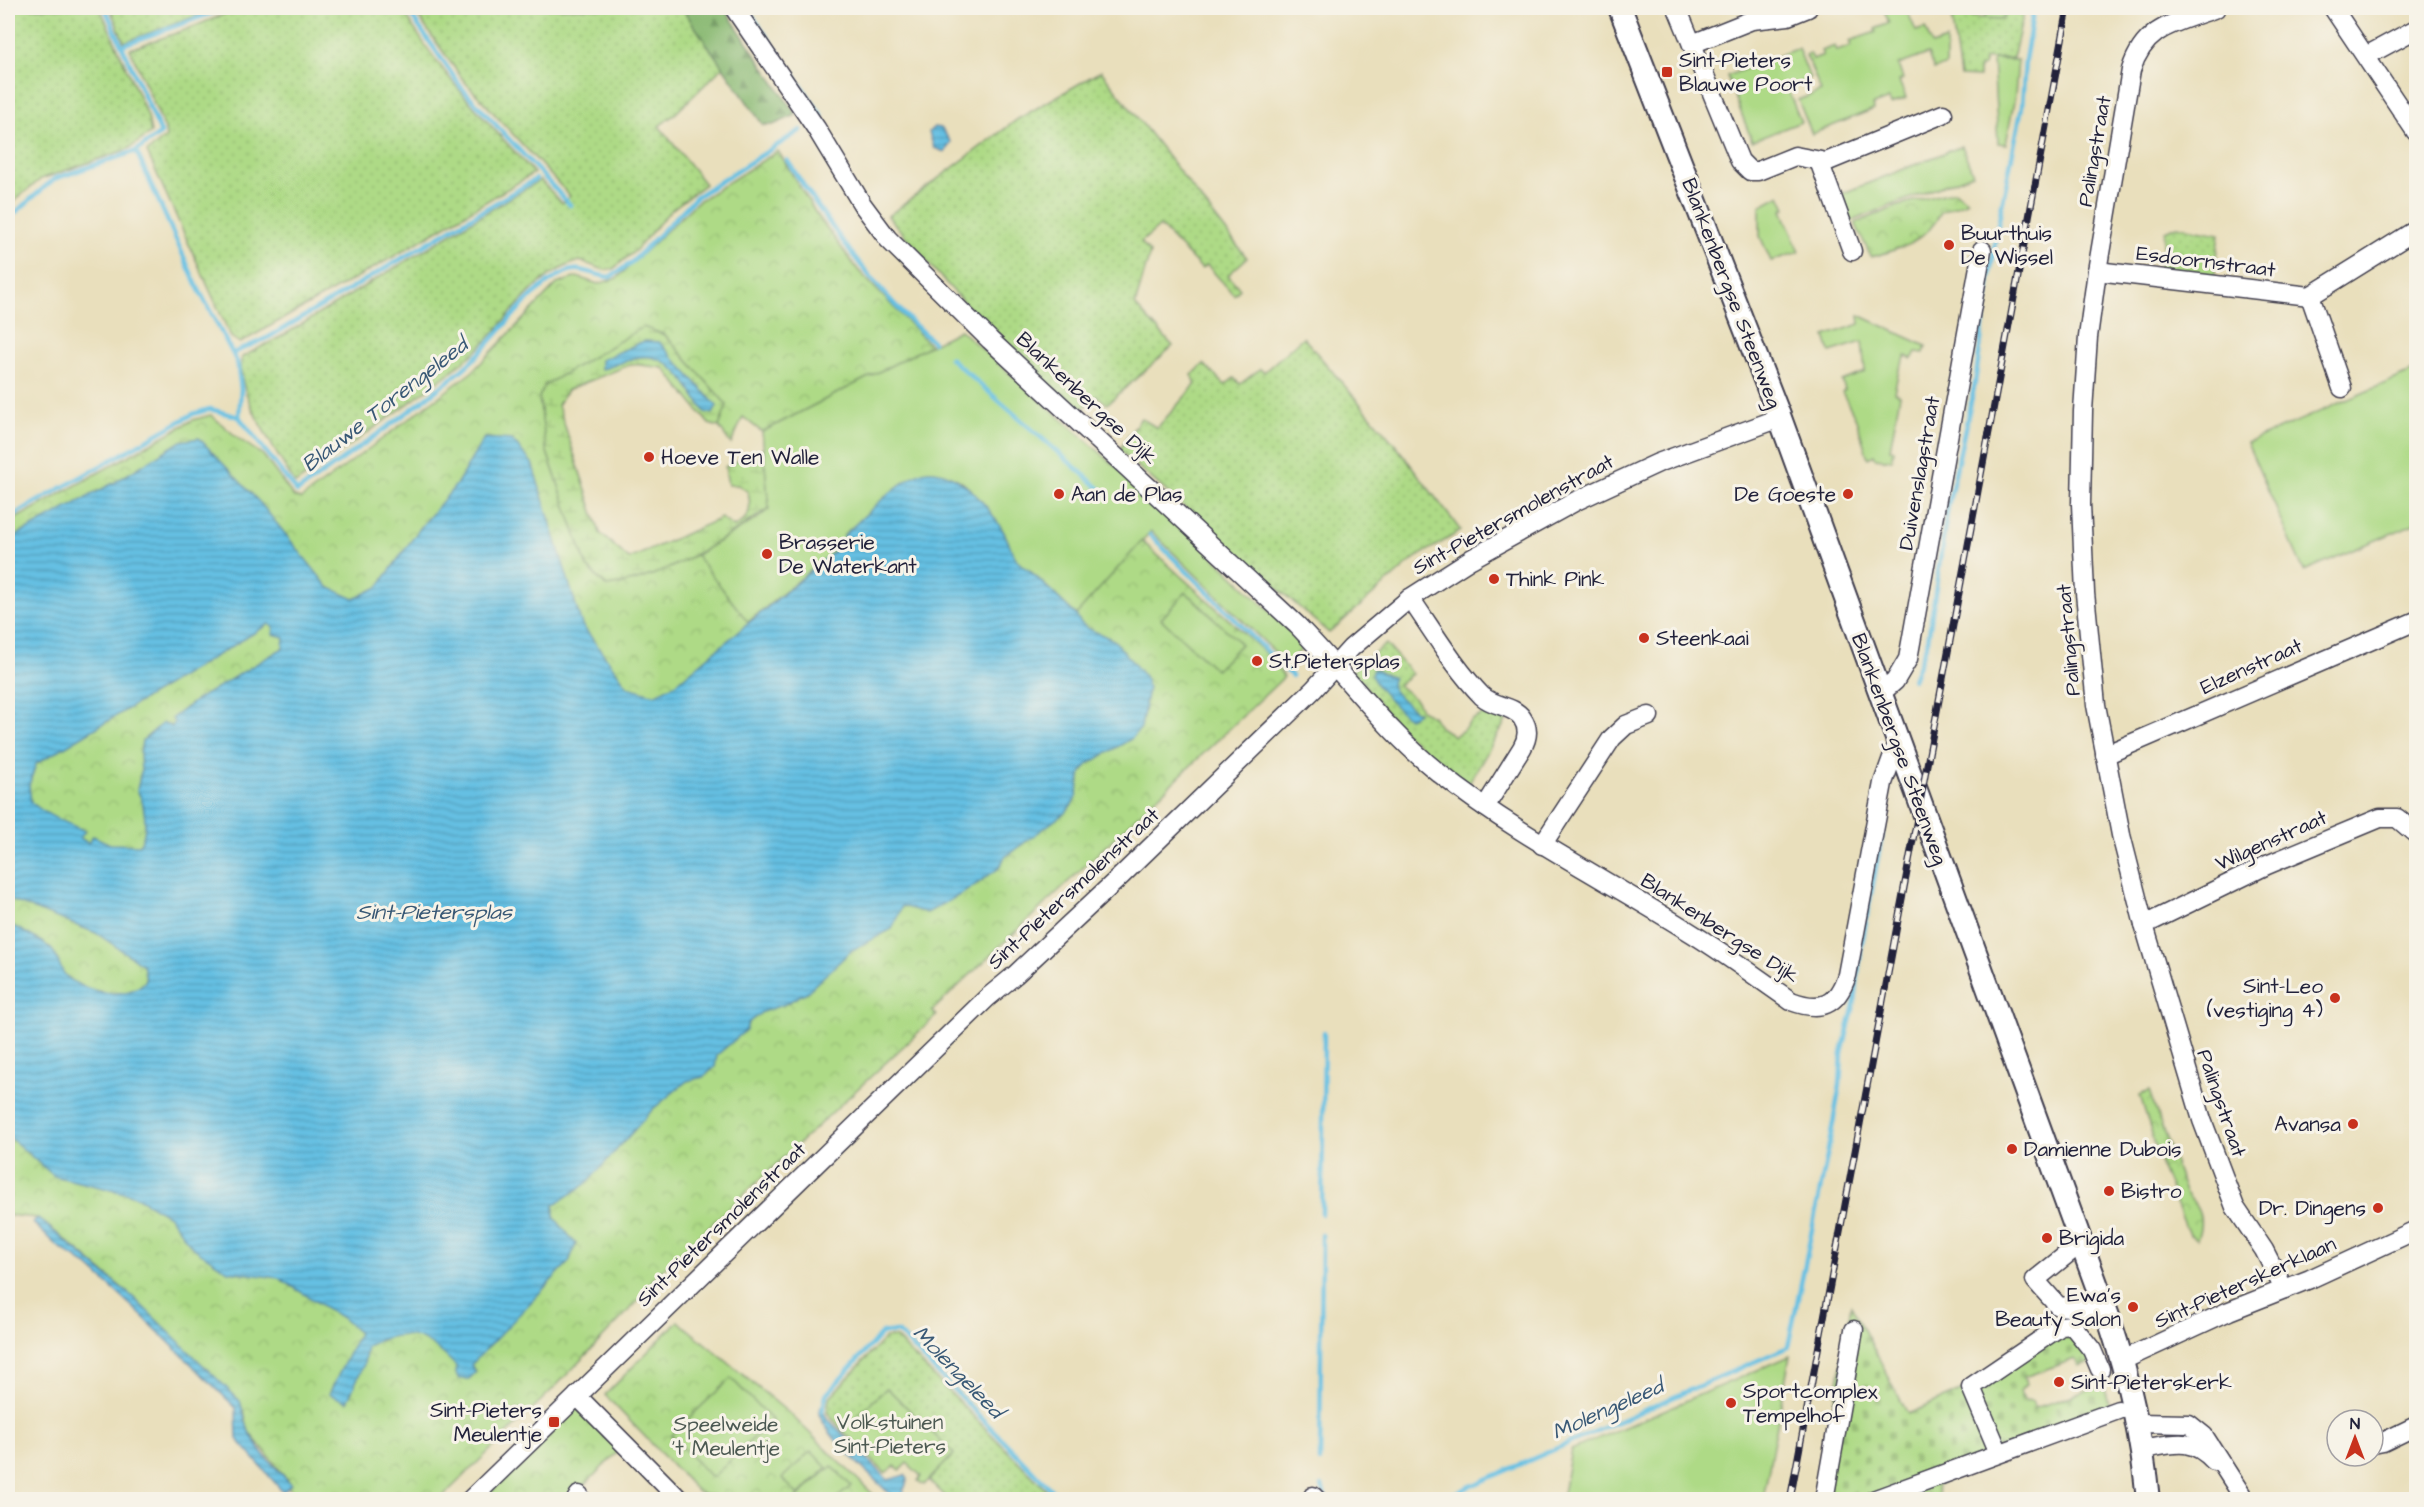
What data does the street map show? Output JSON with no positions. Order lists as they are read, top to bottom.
{
  "streets": {
    "main road": ["Blankenbergse Steenweg"],
    "street": [
      "Palingstraat",
      "Esdoornstraat",
      "Blankenbergse Dijk",
      "Duivenslagstraat",
      "Sint-Pietersmolenstraat",
      "Elzenstraat",
      "Wilgenstraat",
      "Sint-Pieterskerklaan"
    ]
  },
  "crossings": [
    ["Palingstraat", "Esdoornstraat"],
    ["Palingstraat", "Elzenstraat"],
    ["Palingstraat", "Wilgenstraat"],
    ["Palingstraat", "Sint-Pieterskerklaan"],
    ["Blankenbergse Steenweg", "Blankenbergse Dijk"],
    ["Blankenbergse Steenweg", "Duivenslagstraat"],
    ["Blankenbergse Steenweg", "Sint-Pietersmolenstraat"],
    ["Blankenbergse Steenweg", "Sint-Pieterskerklaan"],
    ["Blankenbergse Dijk", "Sint-Pietersmolenstraat"]
  ],
  "water": ["Blauwe Torengeleed", "Sint-Pietersplas", "Molengeleed"],
  "parks": ["Volkstuinen Sint-Pieters", "Speelweide 't Meulentje"],
  "places": {
    "transit": ["Sint-Pieters Blauwe Poort", "Sint-Pieters Meulentje"],
    "other": [
      "Buurthuis De Wissel",
      "Hoeve Ten Walle",
      "Aan de Plas",
      "De Goeste",
      "Brasserie De Waterkant",
      "Think Pink",
      "Steenkaai",
      "St.Pietersplas",
      "Sint-Leo (vestiging 4)",
      "Avansa",
      "Damienne Dubois",
      "Bistro",
      "Dr. Dingens",
      "Brigida",
      "Ewa's Beauty Salon",
      "Sint-Pieterskerk",
      "Sportcomplex Tempelhof"
    ]
  },
  "north": "top"
}
